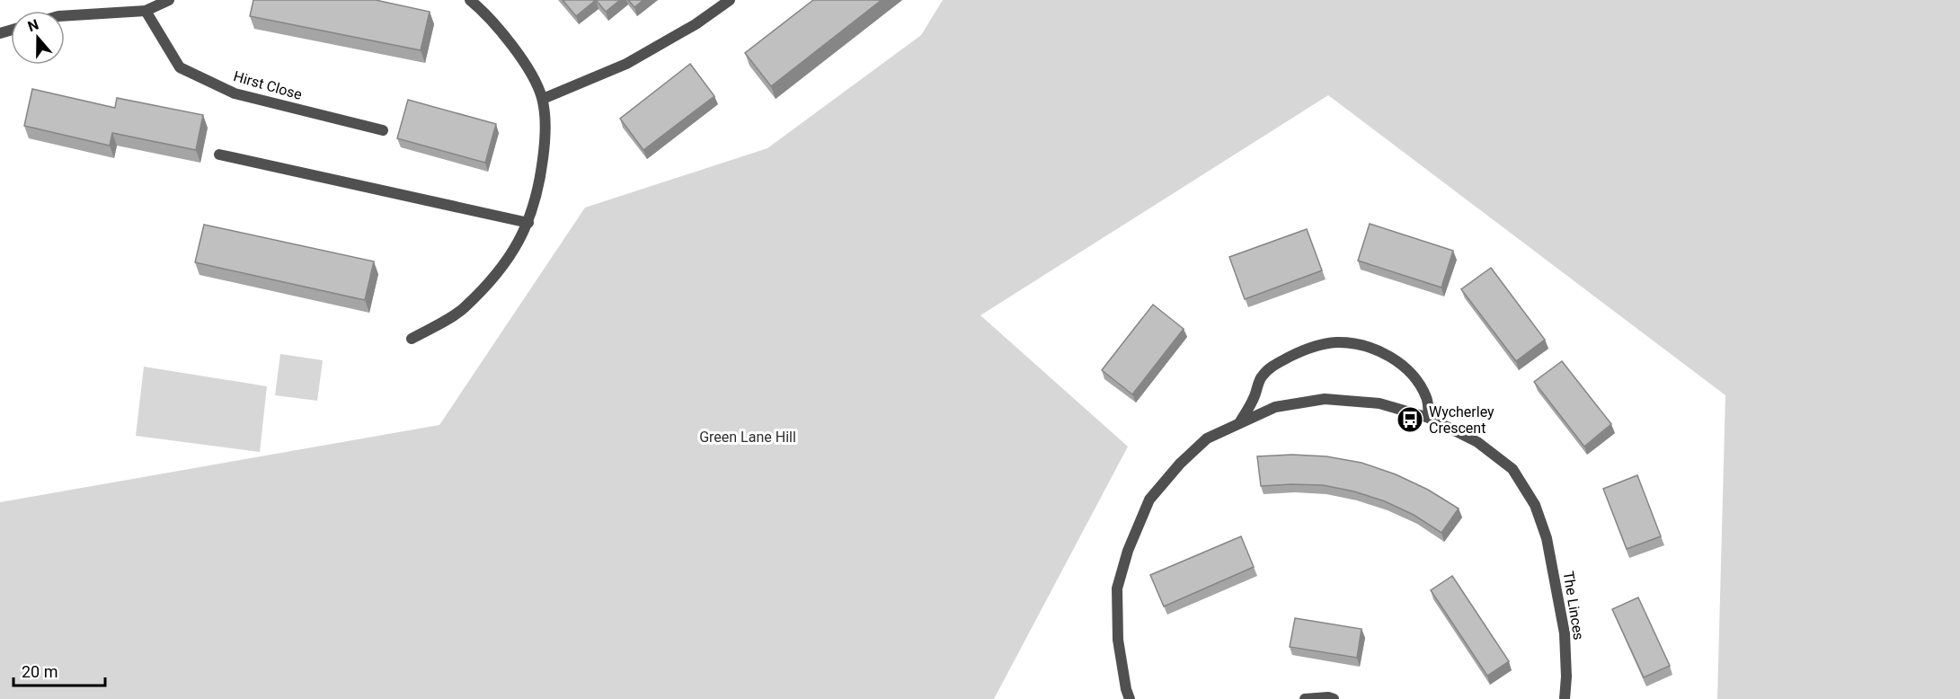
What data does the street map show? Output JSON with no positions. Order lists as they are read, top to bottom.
{
  "streets": {
    "street": ["Hirst Close", "The Linces"]
  },
  "parks": ["Green Lane Hill"],
  "places": {
    "bus stop": ["Wycherley Crescent"]
  },
  "scale_bar": "20 m",
  "north": "top"
}
